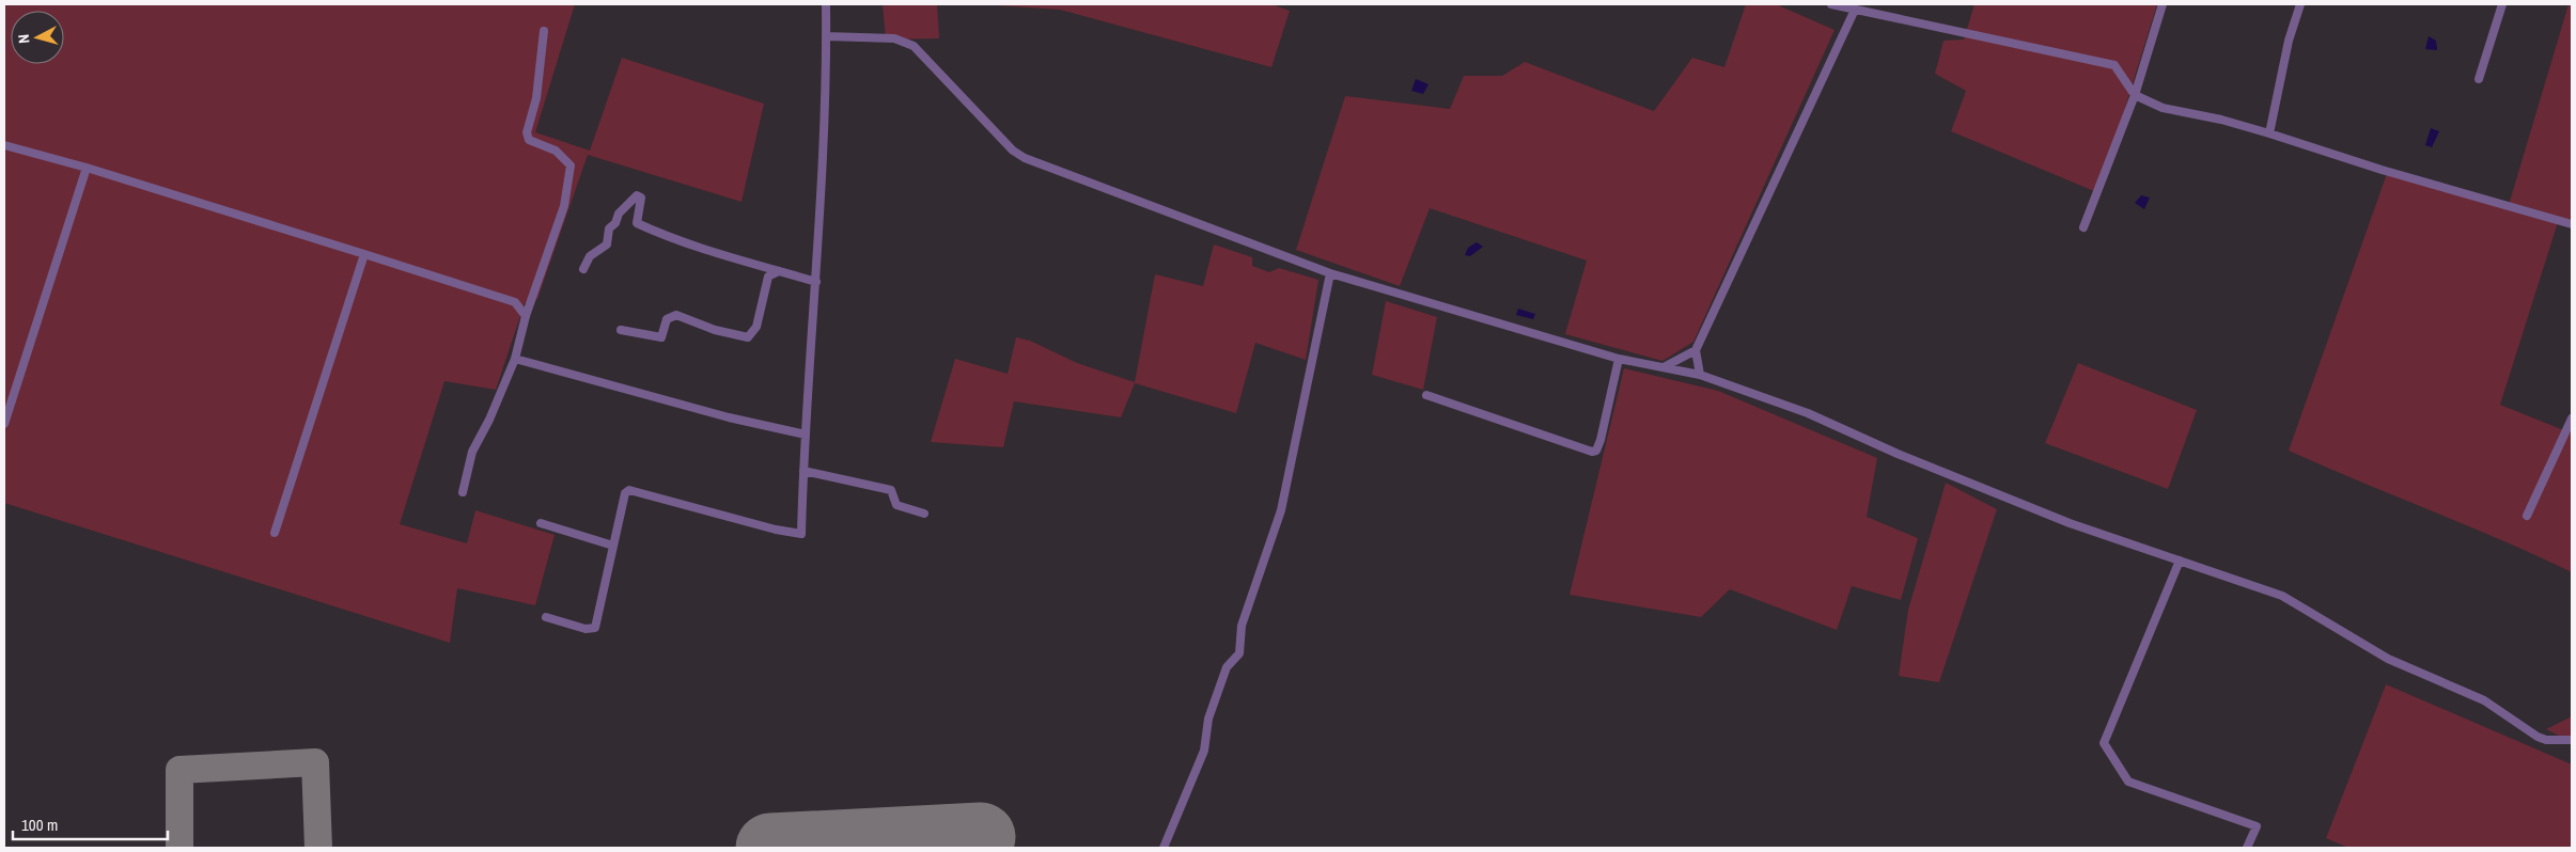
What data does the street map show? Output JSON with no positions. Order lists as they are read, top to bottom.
{
  "scale_bar": "100 m",
  "north": "left"
}
